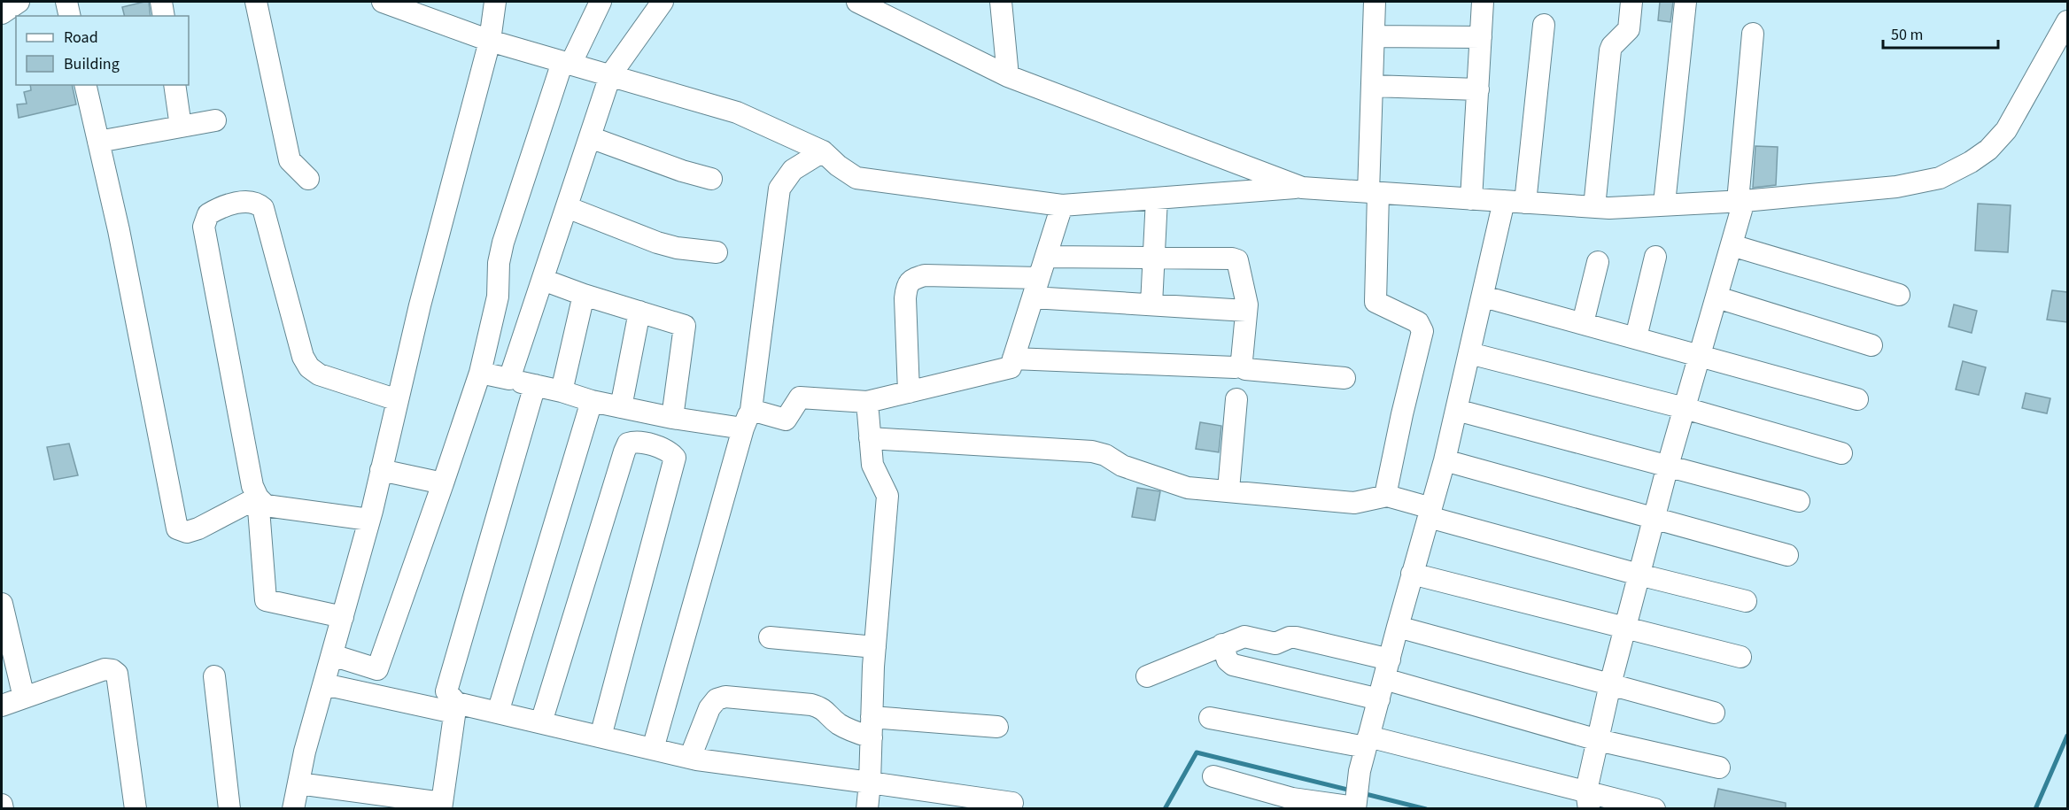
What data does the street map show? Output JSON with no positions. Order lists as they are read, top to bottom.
{
  "legend": ["Road", "Building"],
  "scale_bar": "50 m"
}
